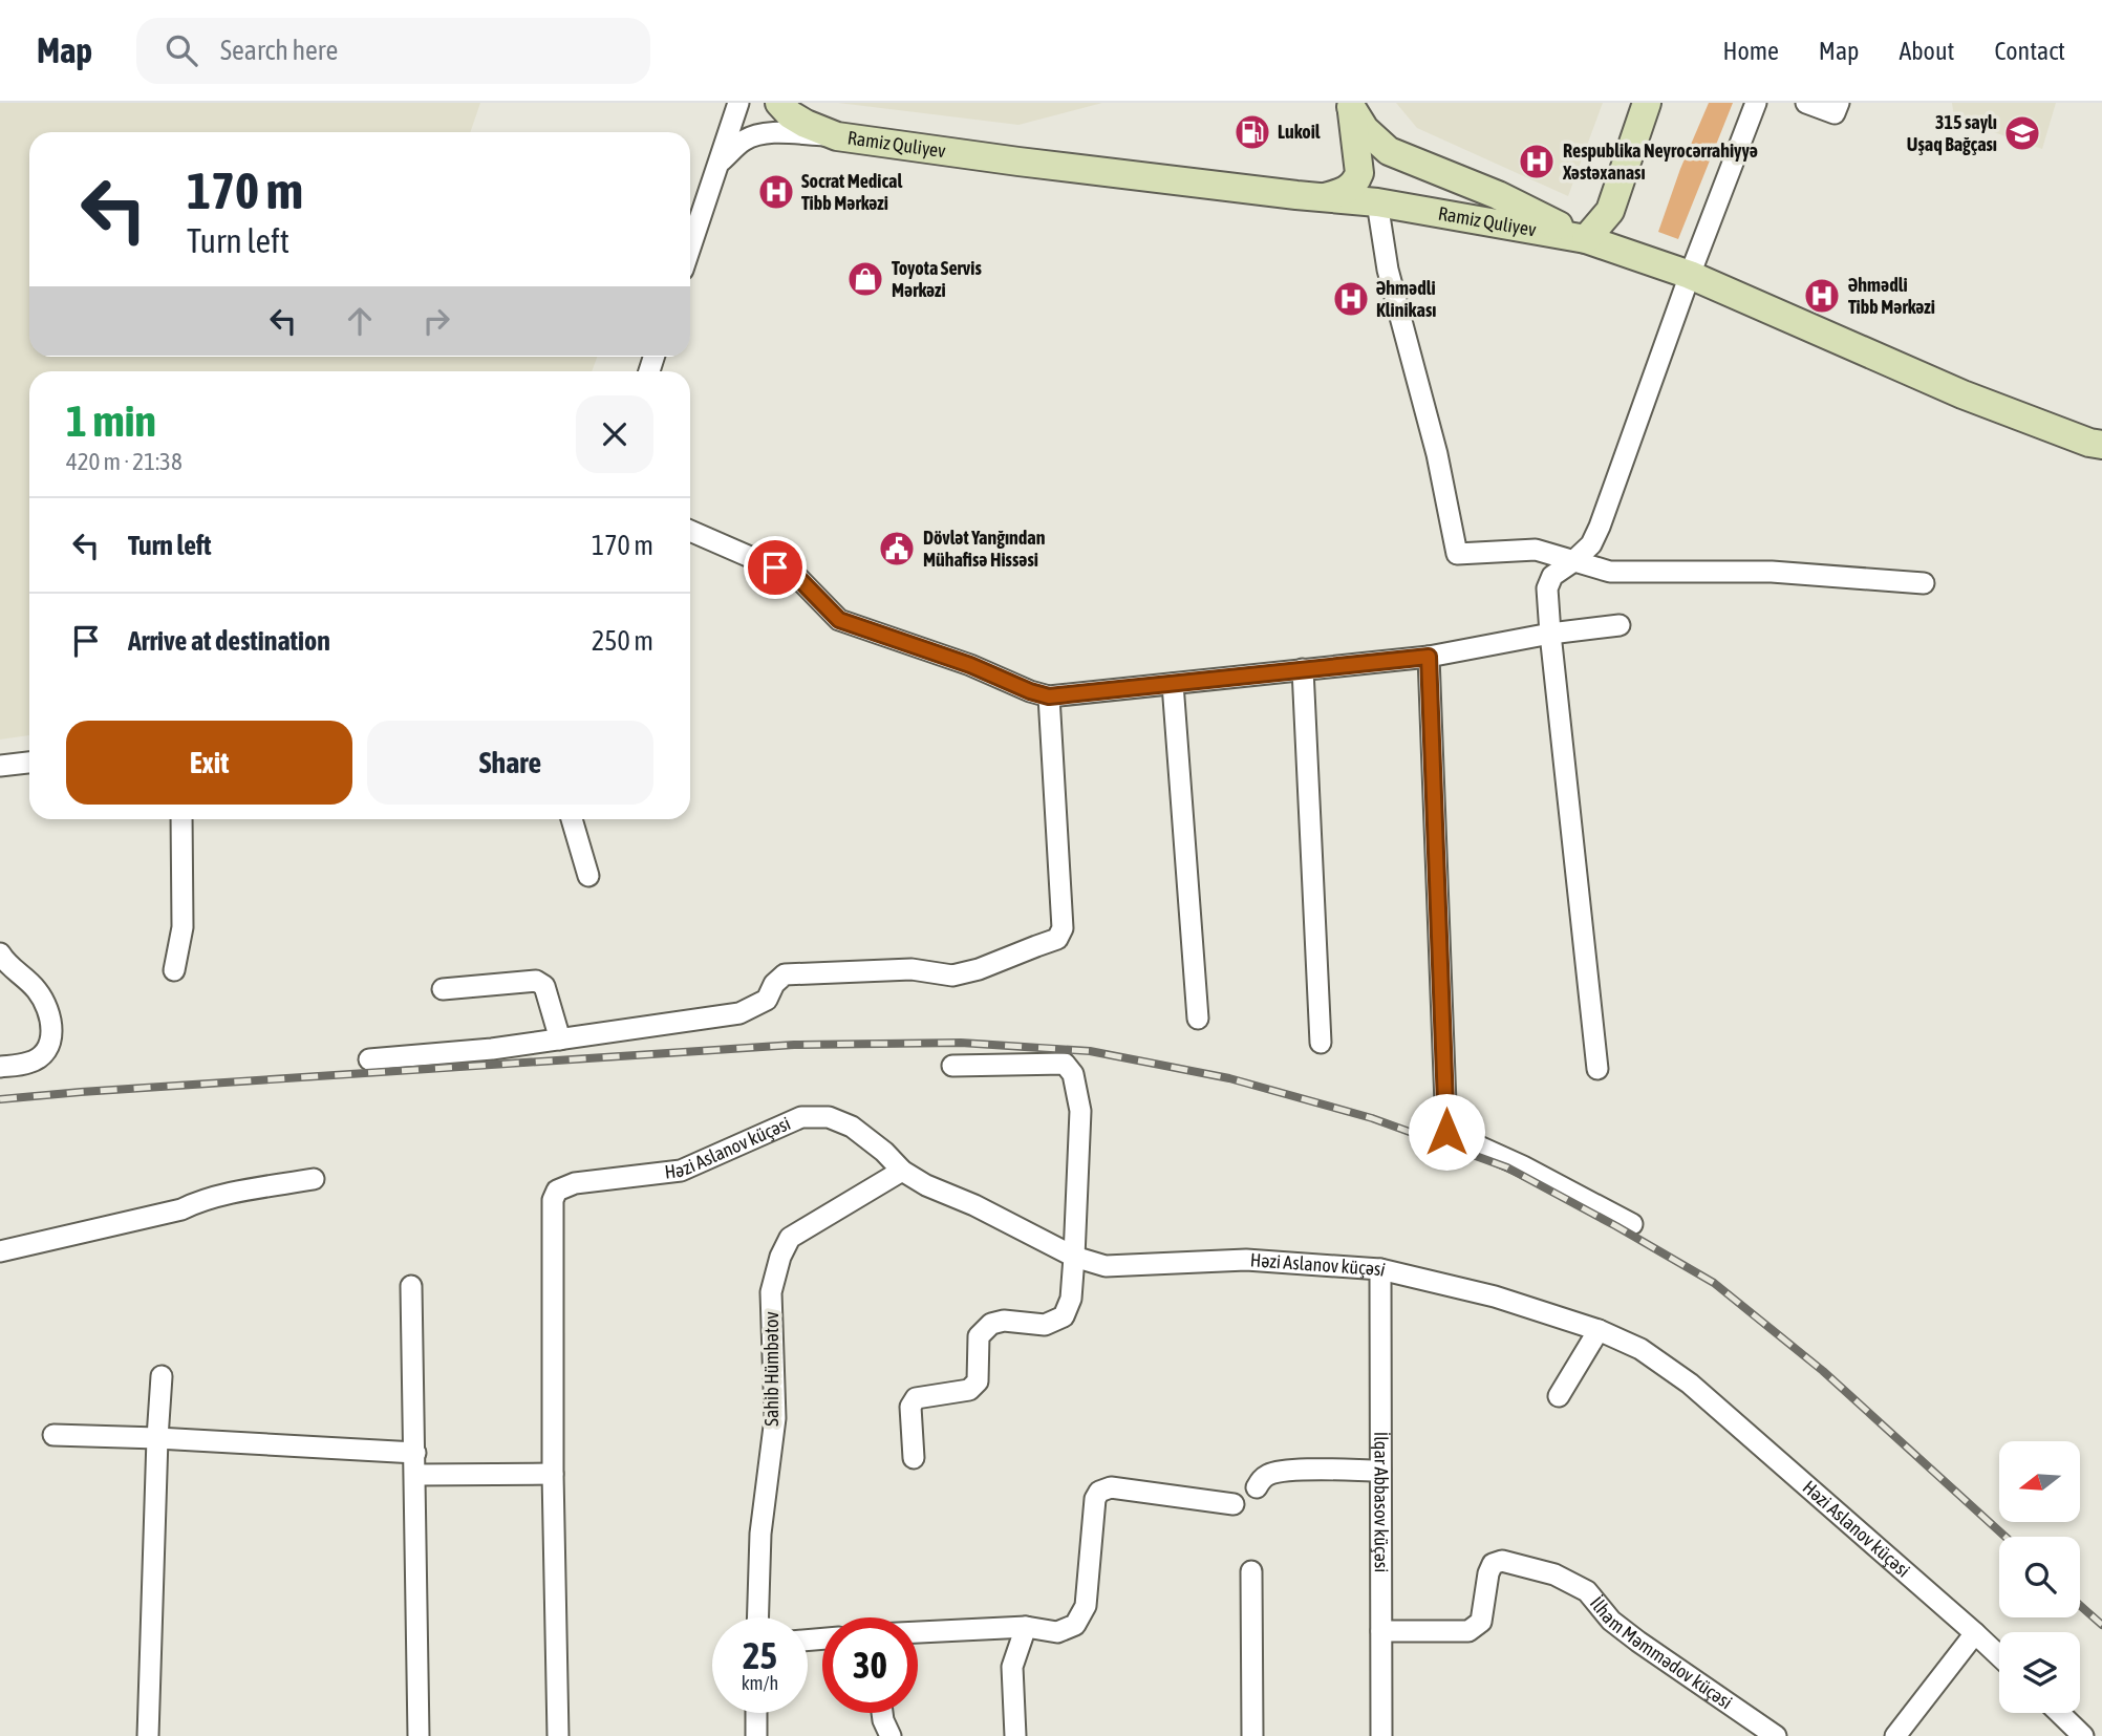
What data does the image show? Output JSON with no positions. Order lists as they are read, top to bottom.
{
  "streets": {
    "main road": ["Ramiz Quliyev"],
    "street": [
      "Həzi Aslanov küçəsi",
      "Sahib Hümbətov",
      "İlqar Abbasov küçəsi",
      "İlham Məmmədov küçəsi"
    ]
  },
  "crossings": [
    ["Həzi Aslanov küçəsi", "Sahib Hümbətov"],
    ["Həzi Aslanov küçəsi", "İlqar Abbasov küçəsi"],
    ["İlqar Abbasov küçəsi", "İlham Məmmədov küçəsi"]
  ],
  "places": {
    "fuel station": ["Lukoil"],
    "school or university": ["315 saylı Uşaq Bağçası"],
    "hospital": [
      "Respublika Neyrocərrahiyyə Xəstəxanası",
      "Socrat Medical Tibb Mərkəzi",
      "Əhmədli Tibb Mərkəzi",
      "Əhmədli Klinikası"
    ],
    "shop": ["Toyota Servis Mərkəzi"],
    "public building": ["Dövlət Yanğından Mühafisə Hissəsi"]
  },
  "north": "left",
  "page": {
    "header": "Map",
    "search": "Search here",
    "nav": [
      "Home",
      "Map",
      "About",
      "Contact"
    ],
    "turn": ["170 m", "Turn left"],
    "heading": ["1 min", "420 m · 21:38"],
    "list": [
      {
        "name": "Turn left",
        "value": "170 m"
      },
      {
        "name": "Arrive at destination",
        "value": "250 m"
      }
    ],
    "buttons": ["Exit", "Share"],
    "speed": "25 km/h",
    "limit": "30"
  }
}
